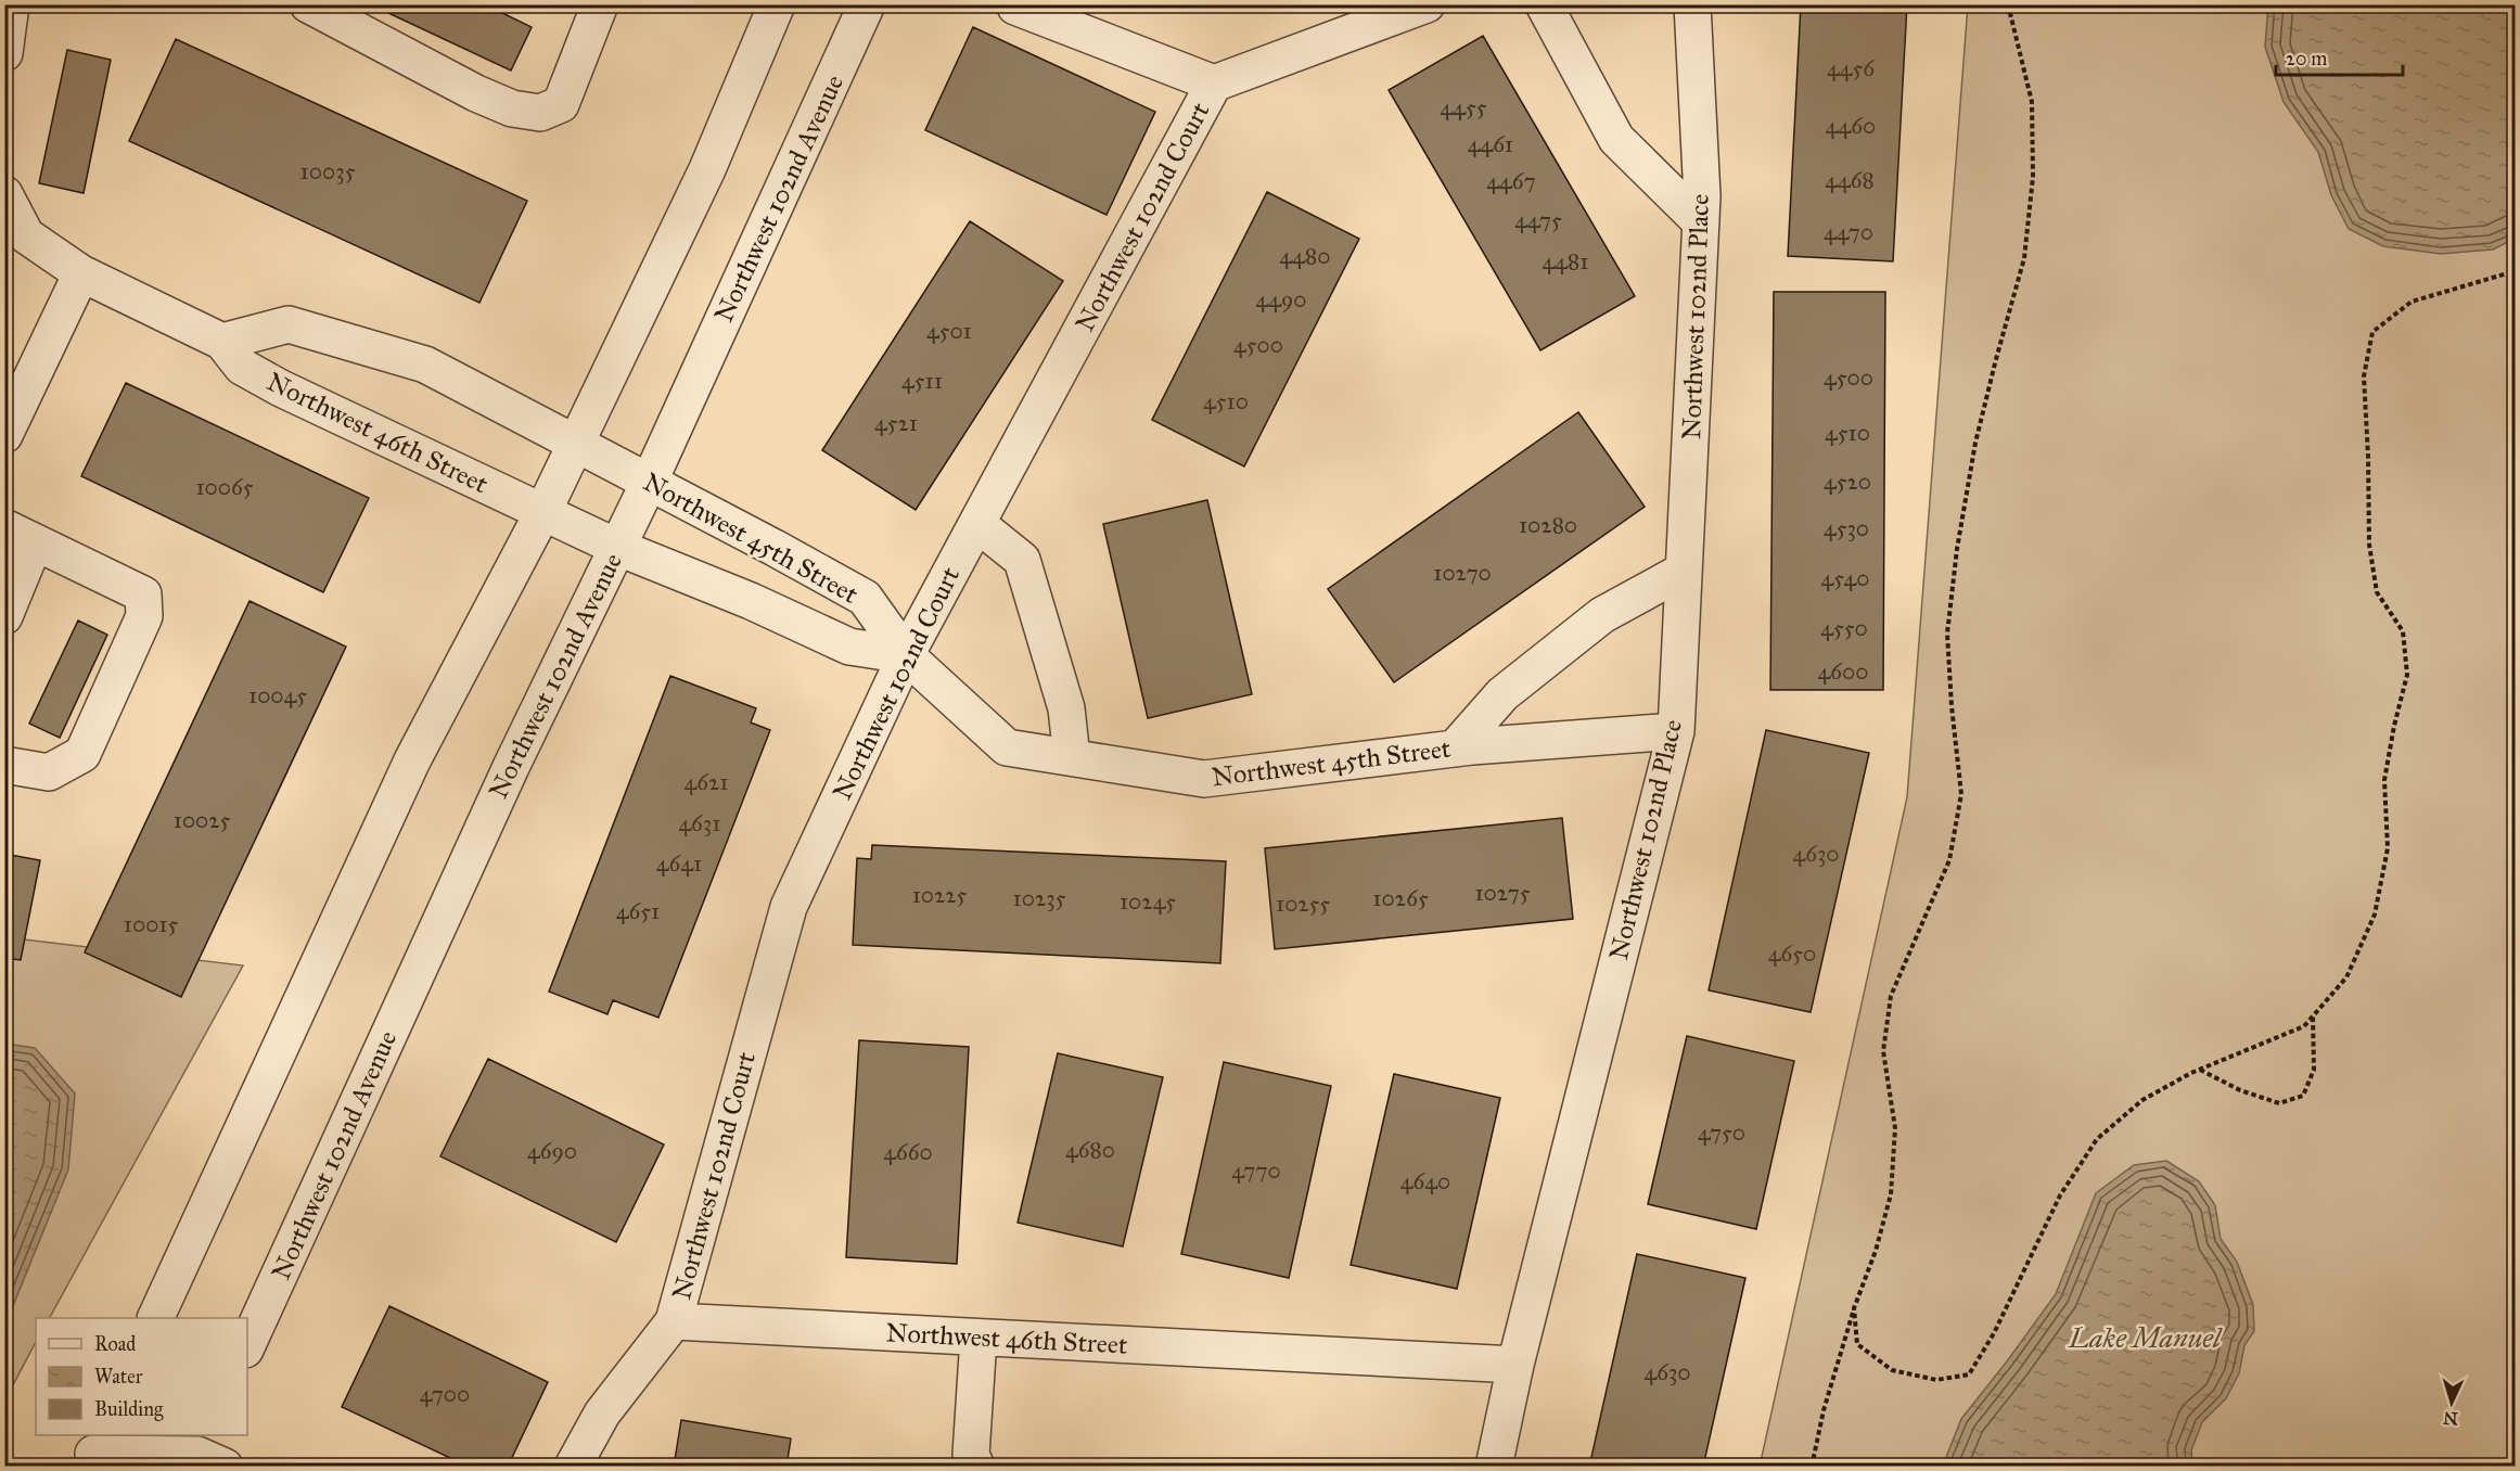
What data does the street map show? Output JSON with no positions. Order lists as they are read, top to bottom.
{
  "streets": {
    "street": [
      "Northwest 102nd Avenue",
      "Northwest 102nd Court",
      "Northwest 102nd Place",
      "Northwest 46th Street",
      "Northwest 45th Street"
    ]
  },
  "crossings": [
    ["Northwest 102nd Avenue", "Northwest 45th Street"],
    ["Northwest 102nd Court", "Northwest 46th Street"],
    ["Northwest 102nd Court", "Northwest 45th Street"],
    ["Northwest 102nd Place", "Northwest 46th Street"],
    ["Northwest 102nd Place", "Northwest 45th Street"],
    ["Northwest 46th Street", "Northwest 45th Street"]
  ],
  "water": ["Lake Manuel"],
  "house_numbers": [
    "4456",
    "4455",
    "4460",
    "4461",
    "10035",
    "4468",
    "4467",
    "4475",
    "4470",
    "4480",
    "4481",
    "4490",
    "4501",
    "4500",
    "4500",
    "4511",
    "4510",
    "4521",
    "4510",
    "4520",
    "10065",
    "10280",
    "4530",
    "10270",
    "4540",
    "4550",
    "4600",
    "10045",
    "4621",
    "10025",
    "4631",
    "4630",
    "4641",
    "10275",
    "10225",
    "10235",
    "10265",
    "10245",
    "10255",
    "4651",
    "10015",
    "4650",
    "4750",
    "4680",
    "4690",
    "4660",
    "4770",
    "4640",
    "4630",
    "4700"
  ],
  "legend": ["Road", "Water", "Building"],
  "scale_bar": "20 m",
  "north": "bottom"
}
